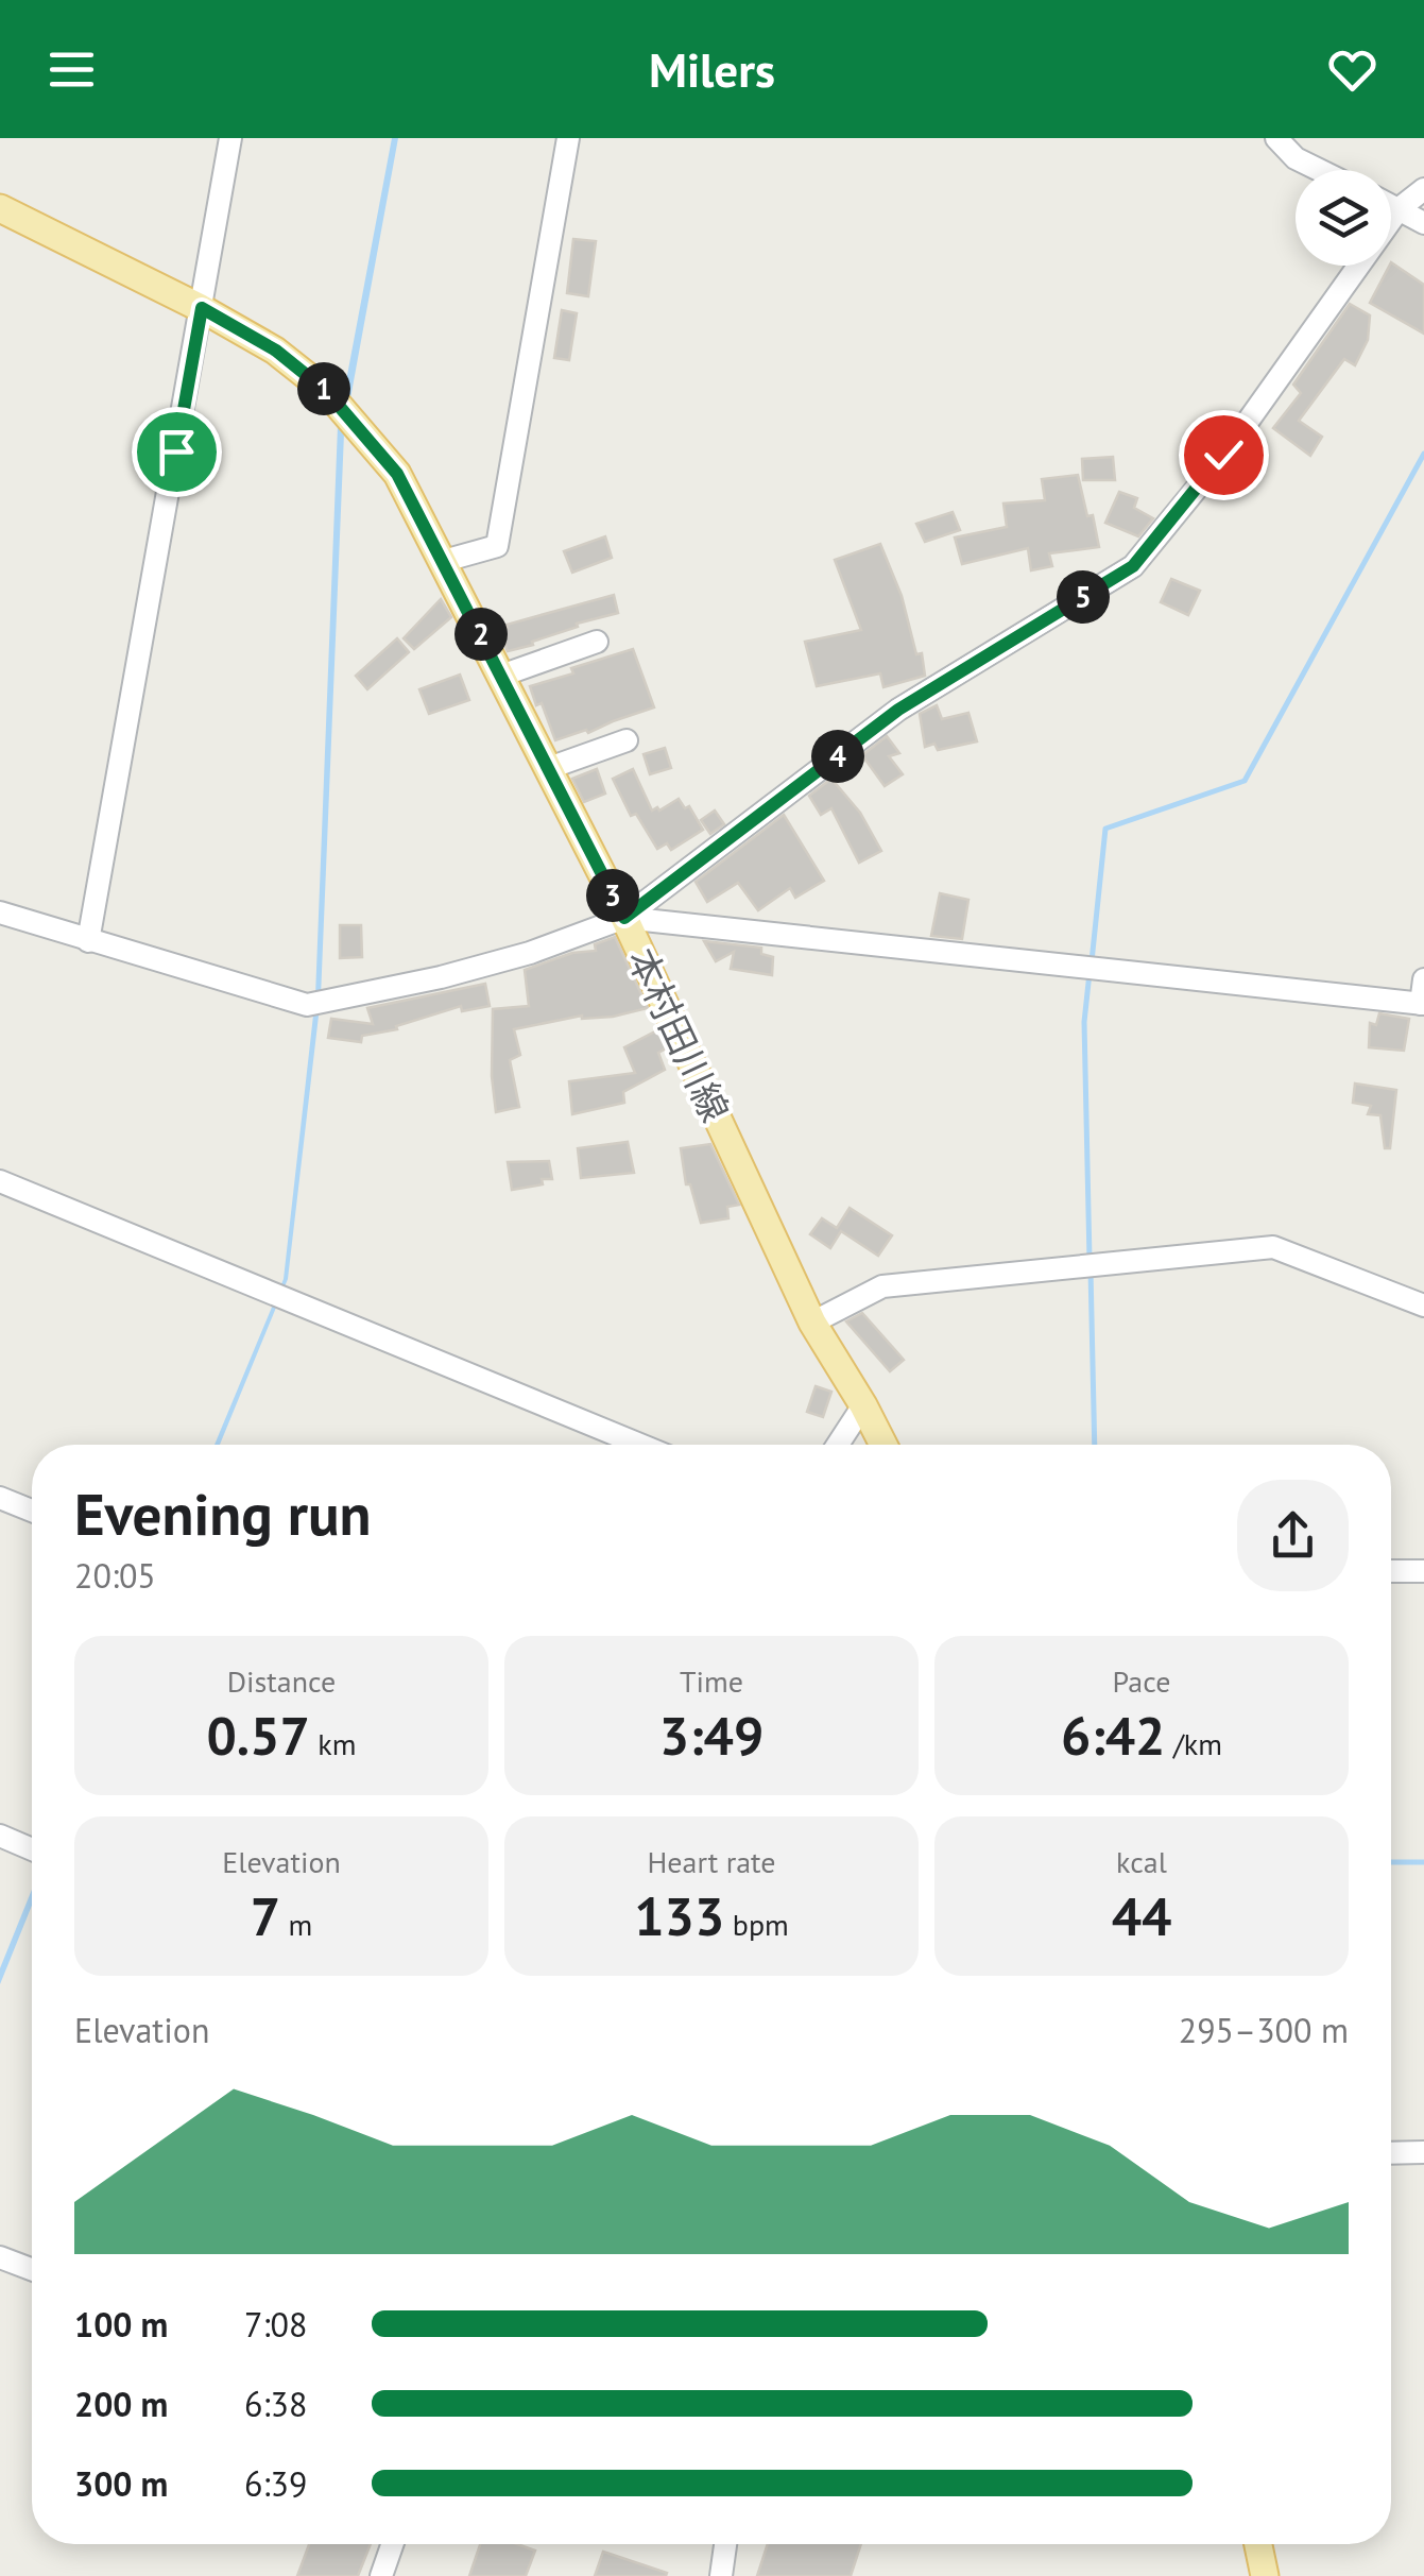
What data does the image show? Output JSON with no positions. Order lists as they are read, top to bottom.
{
  "streets": {
    "main road": ["本村田川線"]
  },
  "page": {
    "header": "Milers",
    "pins": [
      "1",
      "5",
      "2",
      "4",
      "3"
    ],
    "heading": ["Evening run", "20:05"],
    "stats": [
      ["Distance", "0.57 km"],
      ["Time", "3:49"],
      ["Pace", "6:42 /km"],
      ["Elevation", "7 m"],
      ["Heart rate", "133 bpm"],
      ["kcal", "44"]
    ],
    "chart": ["Elevation", "295–300 m"],
    "list": [
      {
        "name": "100 m",
        "note": "7:08"
      },
      {
        "name": "200 m",
        "note": "6:38"
      },
      {
        "name": "300 m",
        "note": "6:39"
      }
    ]
  }
}
